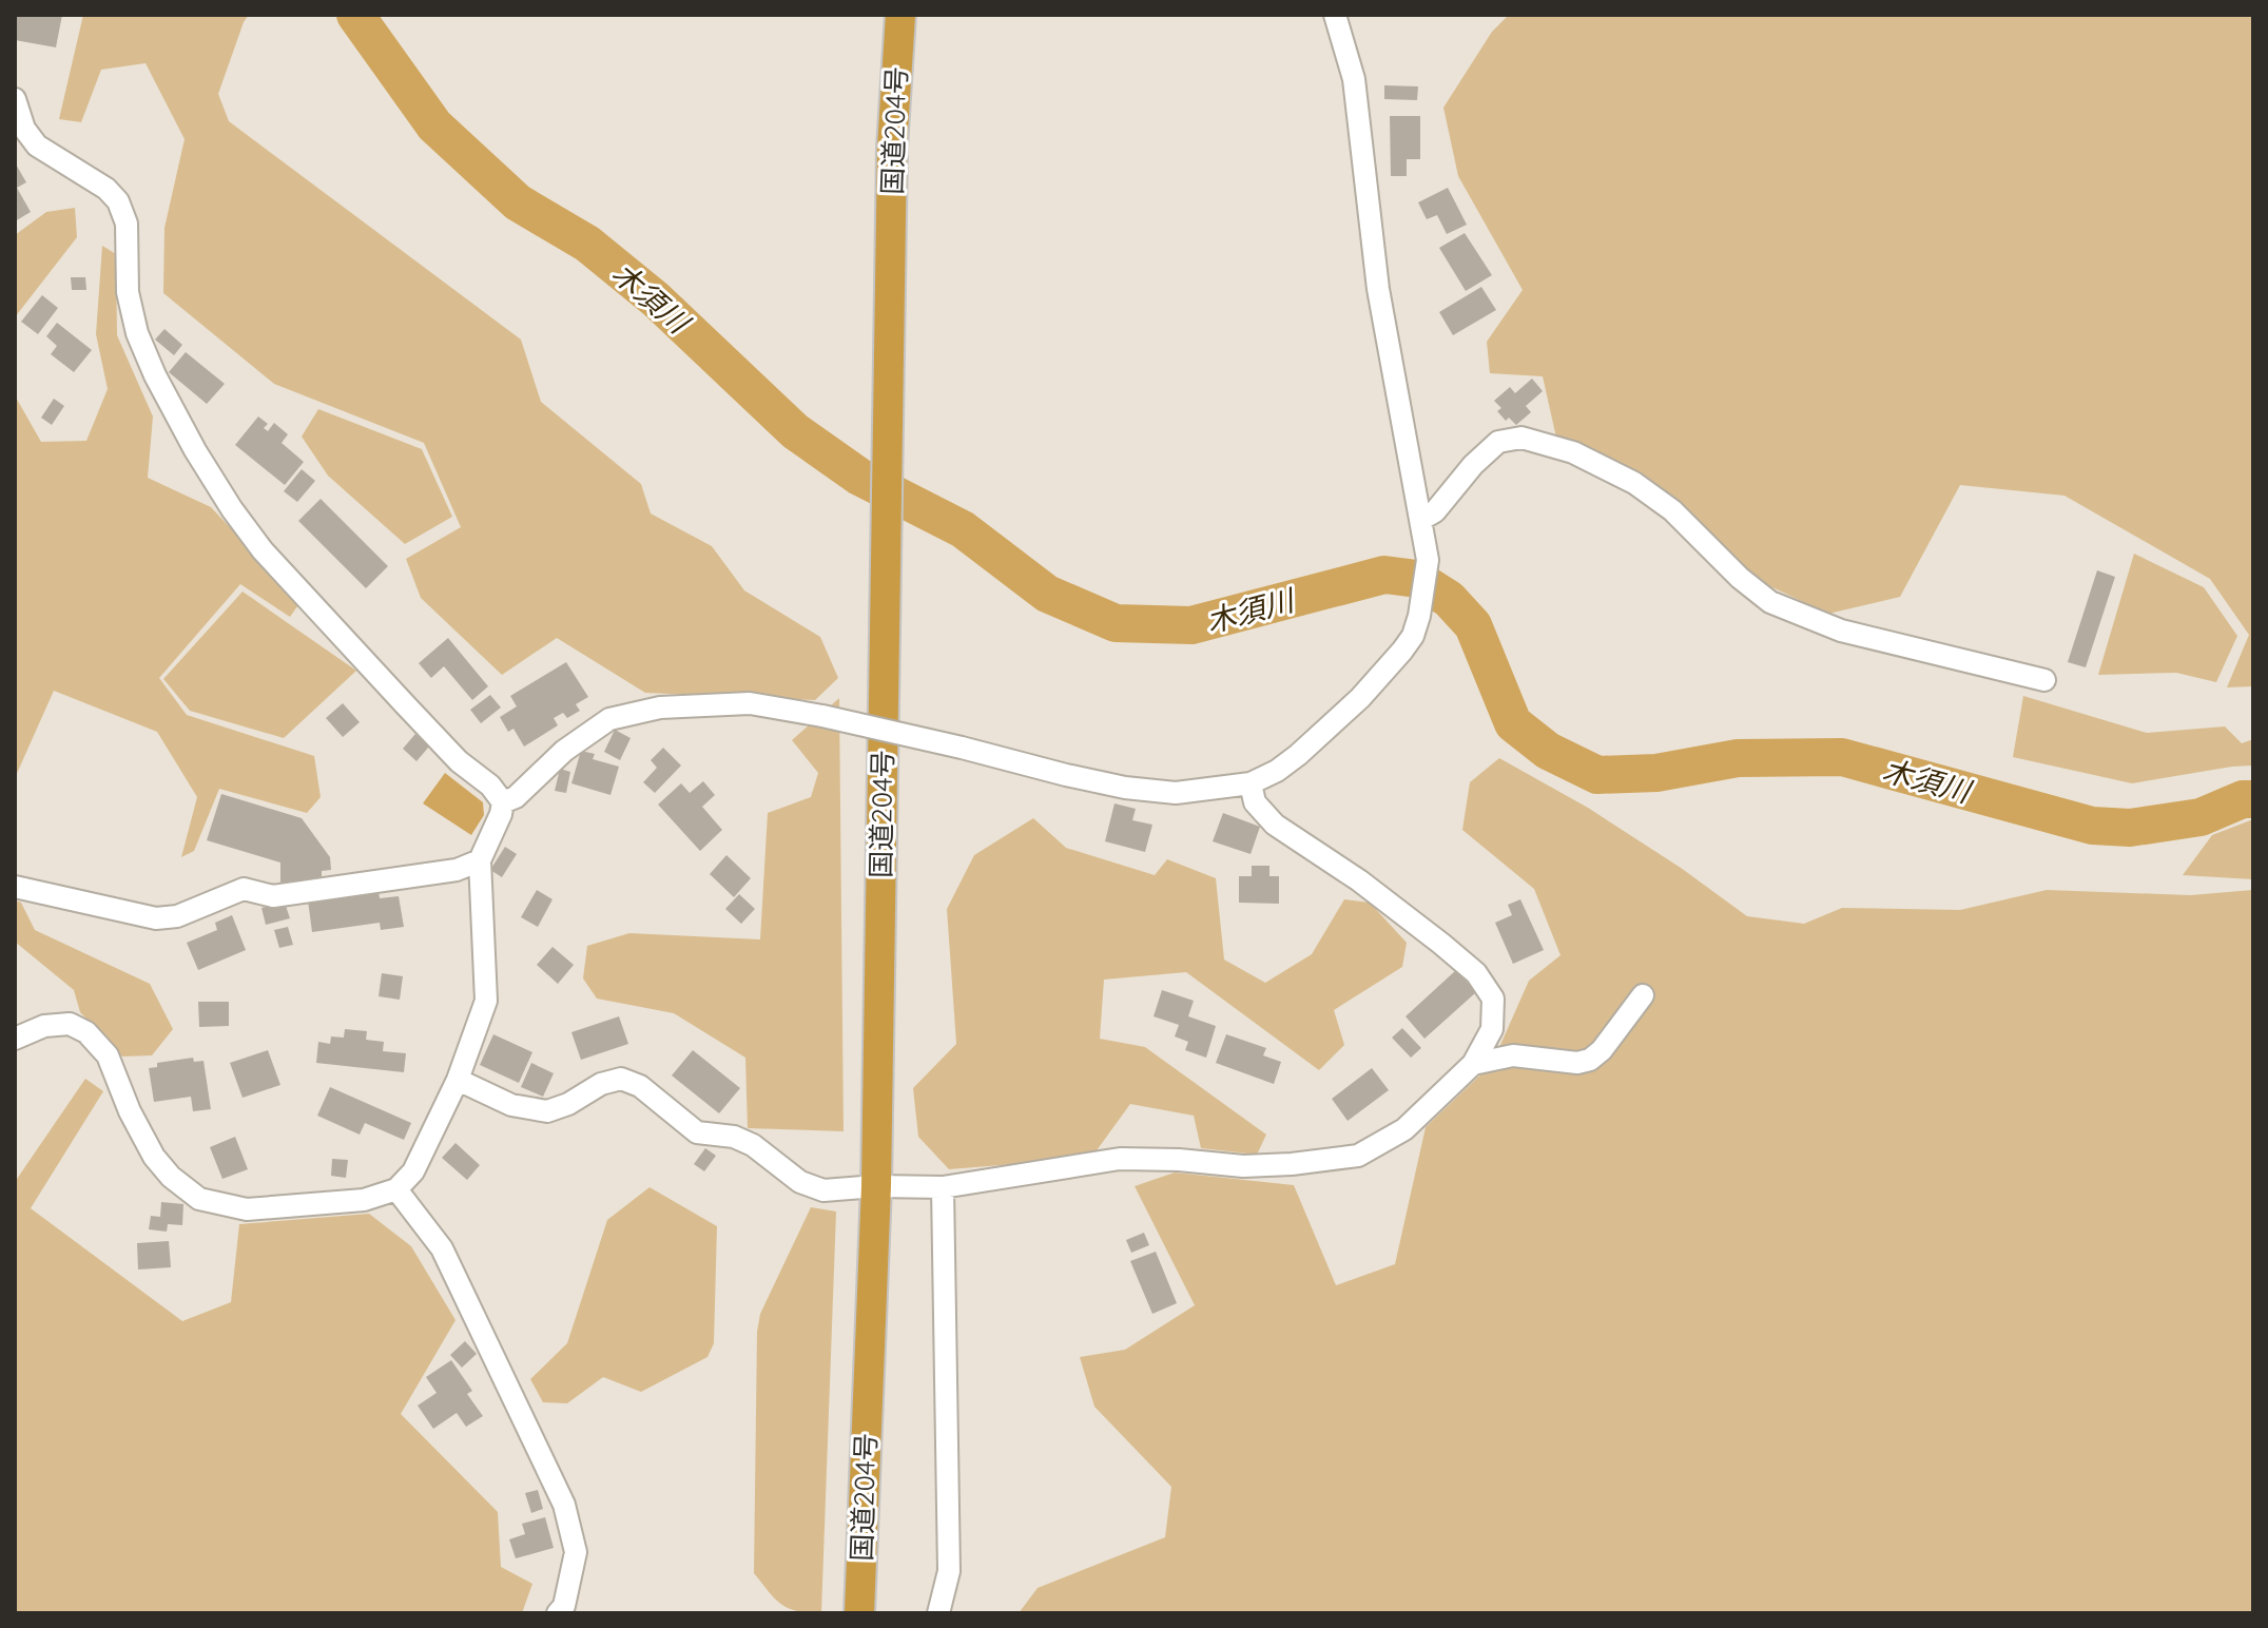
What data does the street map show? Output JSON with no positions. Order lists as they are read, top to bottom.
{
  "streets": {
    "highway": ["国道204号"]
  },
  "water": ["木須川"]
}
